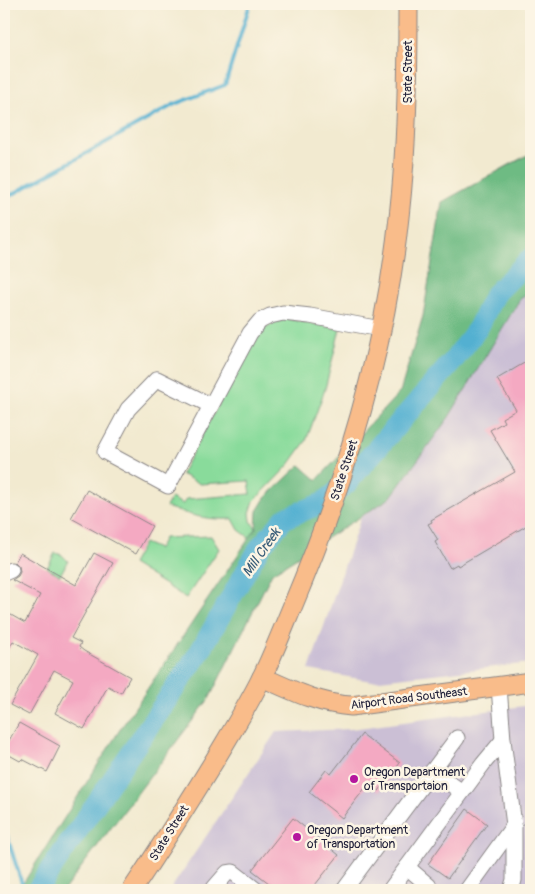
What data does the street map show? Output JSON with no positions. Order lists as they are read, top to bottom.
{
  "streets": {
    "main road": ["State Street", "Airport Road Southeast"]
  },
  "crossings": [
    ["State Street", "Airport Road Southeast"]
  ],
  "water": ["Mill Creek"],
  "places": ["Oregon Department of Transportaion", "Oregon Department of Transportation"]
}
